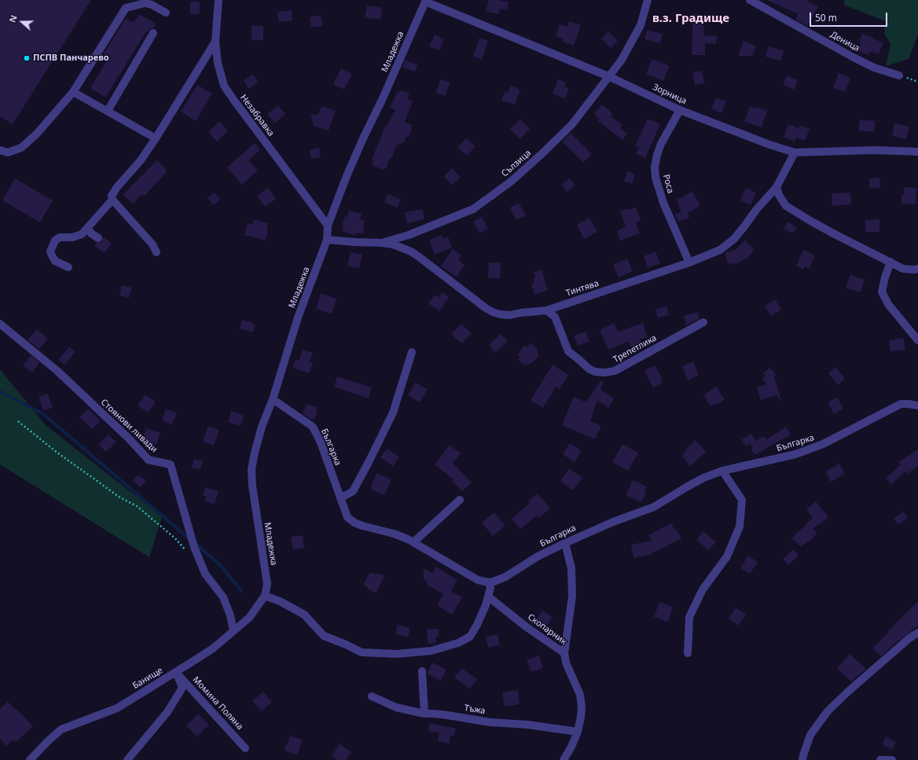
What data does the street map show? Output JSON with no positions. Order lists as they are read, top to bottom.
{
  "streets": {
    "street": [
      "Деница",
      "Младежка",
      "Зорница",
      "Незабравка",
      "Сълзица",
      "Роса",
      "Тинтява",
      "Трепетлика",
      "Стоянови ливади",
      "Българка",
      "Скопарник",
      "Банище",
      "Момина Поляна",
      "Тъжа"
    ]
  },
  "crossings": [
    ["Младежка", "Зорница"],
    ["Младежка", "Незабравка"],
    ["Младежка", "Сълзица"],
    ["Младежка", "Българка"],
    ["Младежка", "Банище"],
    ["Зорница", "Сълзица"],
    ["Зорница", "Роса"],
    ["Зорница", "Тинтява"],
    ["Сълзица", "Тинтява"],
    ["Роса", "Тинтява"],
    ["Тинтява", "Трепетлика"],
    ["Стоянови ливади", "Банище"],
    ["Скопарник", "Тъжа"],
    ["Банище", "Момина Поляна"]
  ],
  "districts": ["в.з. Градище"],
  "places": ["ПСПВ Панчарево"],
  "scale_bar": "50 m",
  "north": "left"
}
